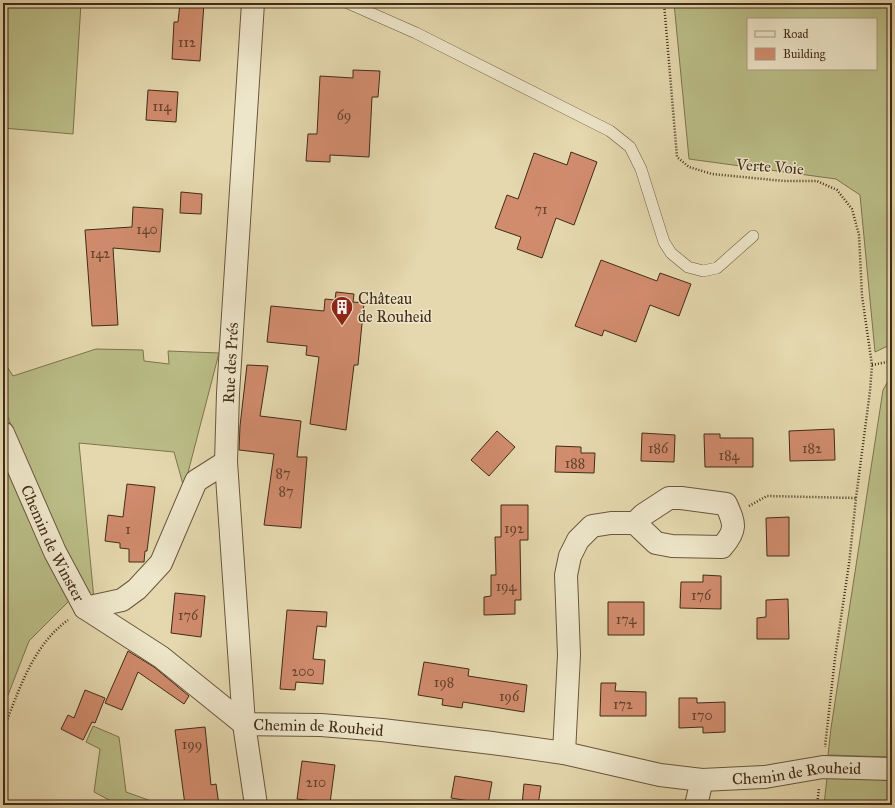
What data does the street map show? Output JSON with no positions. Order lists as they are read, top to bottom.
{
  "streets": {
    "street": ["Rue des Prés", "Chemin de Winster", "Chemin de Rouheid"],
    "path": ["Verte Voie"]
  },
  "crossings": [
    ["Verte Voie", "Chemin de Rouheid"],
    ["Rue des Prés", "Chemin de Rouheid"],
    ["Chemin de Winster", "Chemin de Rouheid"]
  ],
  "places": {
    "building": ["Château de Rouheid"]
  },
  "house_numbers": [
    "112",
    "114",
    "69",
    "71",
    "140",
    "142",
    "186",
    "182",
    "184",
    "188",
    "87",
    "87",
    "192",
    "1",
    "194",
    "176",
    "176",
    "174",
    "200",
    "198",
    "196",
    "172",
    "170",
    "199",
    "210"
  ],
  "legend": ["Road", "Building"]
}
